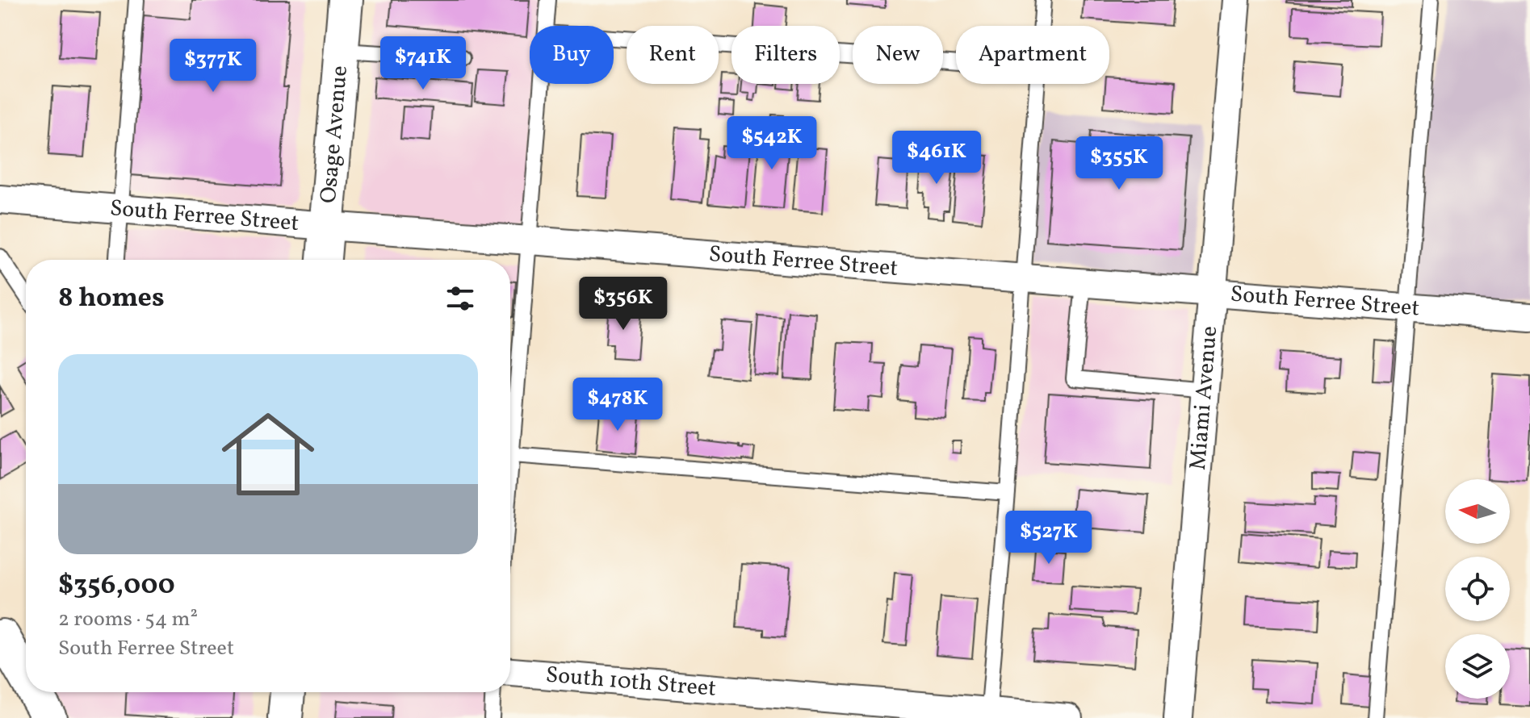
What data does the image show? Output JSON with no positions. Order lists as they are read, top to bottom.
{
  "streets": {
    "street": [
      "Osage Avenue",
      "South Ferree Street",
      "Miami Avenue",
      "South 10th Street"
    ]
  },
  "crossings": [
    ["Osage Avenue", "South Ferree Street"],
    ["South Ferree Street", "Miami Avenue"]
  ],
  "north": "left",
  "page": {
    "chip": [
      "Buy",
      "Rent",
      "Filters",
      "New",
      "Apartment"
    ],
    "price": [
      "$741K",
      "$377K",
      "$542K",
      "$461K",
      "$355K",
      "$356K",
      "$478K",
      "$527K"
    ],
    "heading": "8 homes",
    "list": [
      {
        "name": "$356,000",
        "note": "2 rooms · 54 m² · South Ferree Street"
      }
    ]
  }
}
